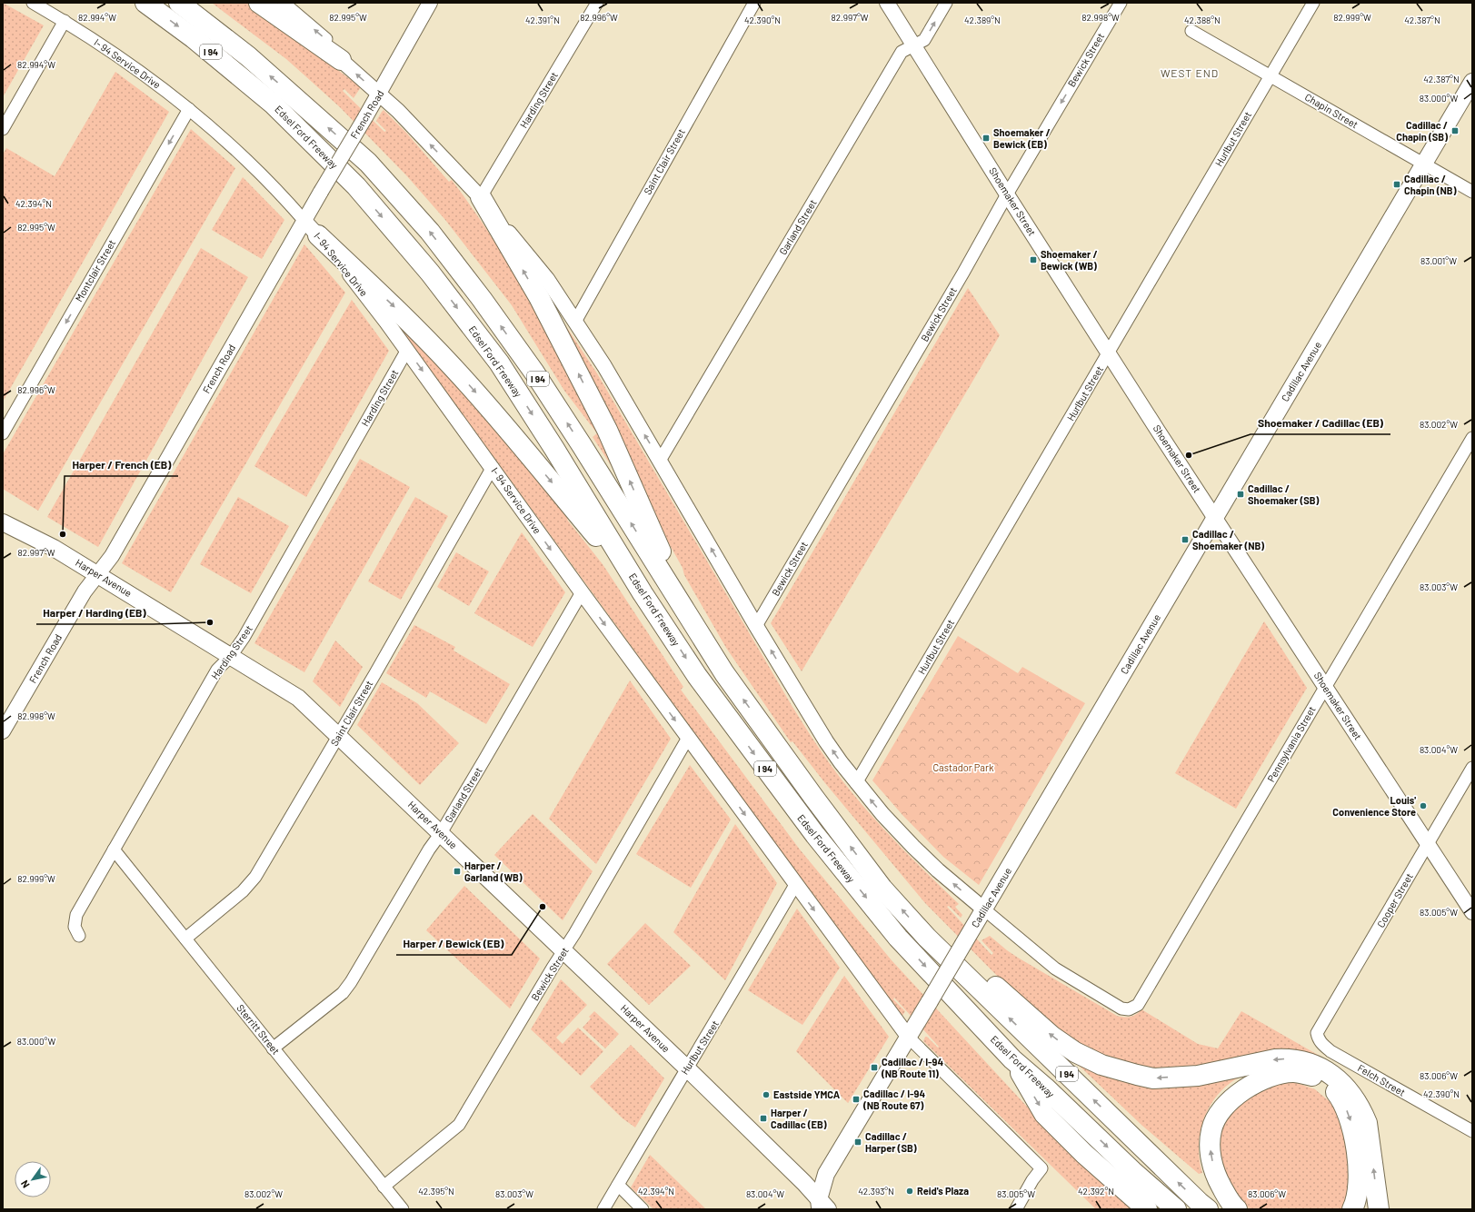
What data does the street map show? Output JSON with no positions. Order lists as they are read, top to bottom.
{
  "streets": {
    "highway": ["I 94", "Edsel Ford Freeway"],
    "main road": ["Cadillac Avenue", "Harper Avenue"],
    "street": [
      "Bewick Street",
      "I- 94 Service Drive",
      "Harding Street",
      "Chapin Street",
      "French Road",
      "Hurlbut Street",
      "Saint Clair Street",
      "Shoemaker Street",
      "Garland Street",
      "Montclair Street",
      "Pennsylvania Street",
      "Cooper Street",
      "Sterritt Street",
      "Felch Street"
    ]
  },
  "crossings": [
    ["Bewick Street", "Shoemaker Street"],
    ["Bewick Street", "Harper Avenue"],
    ["Bewick Street", "Sterritt Street"],
    ["I- 94 Service Drive", "Harding Street"],
    ["I- 94 Service Drive", "French Road"],
    ["I- 94 Service Drive", "Saint Clair Street"],
    ["I- 94 Service Drive", "Garland Street"],
    ["I- 94 Service Drive", "Montclair Street"],
    ["Harding Street", "Harper Avenue"],
    ["Harding Street", "Sterritt Street"],
    ["Chapin Street", "Hurlbut Street"],
    ["Chapin Street", "Cadillac Avenue"],
    ["French Road", "Harper Avenue"],
    ["Hurlbut Street", "Shoemaker Street"],
    ["Hurlbut Street", "Harper Avenue"],
    ["Saint Clair Street", "Harper Avenue"],
    ["Saint Clair Street", "Sterritt Street"],
    ["Shoemaker Street", "Garland Street"],
    ["Shoemaker Street", "Cadillac Avenue"],
    ["Shoemaker Street", "Pennsylvania Street"],
    ["Shoemaker Street", "Cooper Street"],
    ["Garland Street", "Harper Avenue"],
    ["Garland Street", "Sterritt Street"],
    ["Cadillac Avenue", "Harper Avenue"],
    ["Cadillac Avenue", "Pennsylvania Street"],
    ["Cooper Street", "Felch Street"]
  ],
  "one_way": ["I- 94 Service Drive", "Montclair Street"],
  "districts": ["WEST END"],
  "parks": ["Castador Park"],
  "places": {
    "transit": [
      "Cadillac / Chapin (SB)",
      "Shoemaker / Bewick (EB)",
      "Cadillac / Chapin (NB)",
      "Shoemaker / Bewick (WB)",
      "Cadillac / Shoemaker (SB)",
      "Cadillac / Shoemaker (NB)",
      "Harper / Garland (WB)",
      "Cadillac / I-94 (NB Route 11)",
      "Cadillac / I-94 (NB Route 67)",
      "Harper / Cadillac (EB)",
      "Cadillac / Harper (SB)"
    ],
    "other": [
      "Shoemaker / Cadillac (EB)",
      "Harper / French (EB)",
      "Harper / Harding (EB)",
      "Louis' Convenience Store",
      "Harper / Bewick (EB)",
      "Eastside YMCA",
      "Reid's Plaza"
    ]
  },
  "north": "bottom left",
  "coordinates": [
    "82.994°W",
    "82.995°W",
    "82.996°W",
    "82.997°W",
    "82.998°W",
    "82.999°W",
    "42.391°N",
    "42.390°N",
    "42.389°N",
    "42.388°N",
    "42.387°N",
    "83.000°W",
    "42.394°N",
    "83.001°W",
    "83.002°W",
    "83.003°W",
    "83.004°W",
    "83.005°W",
    "83.006°W",
    "42.395°N",
    "42.393°N",
    "42.392°N"
  ]
}
